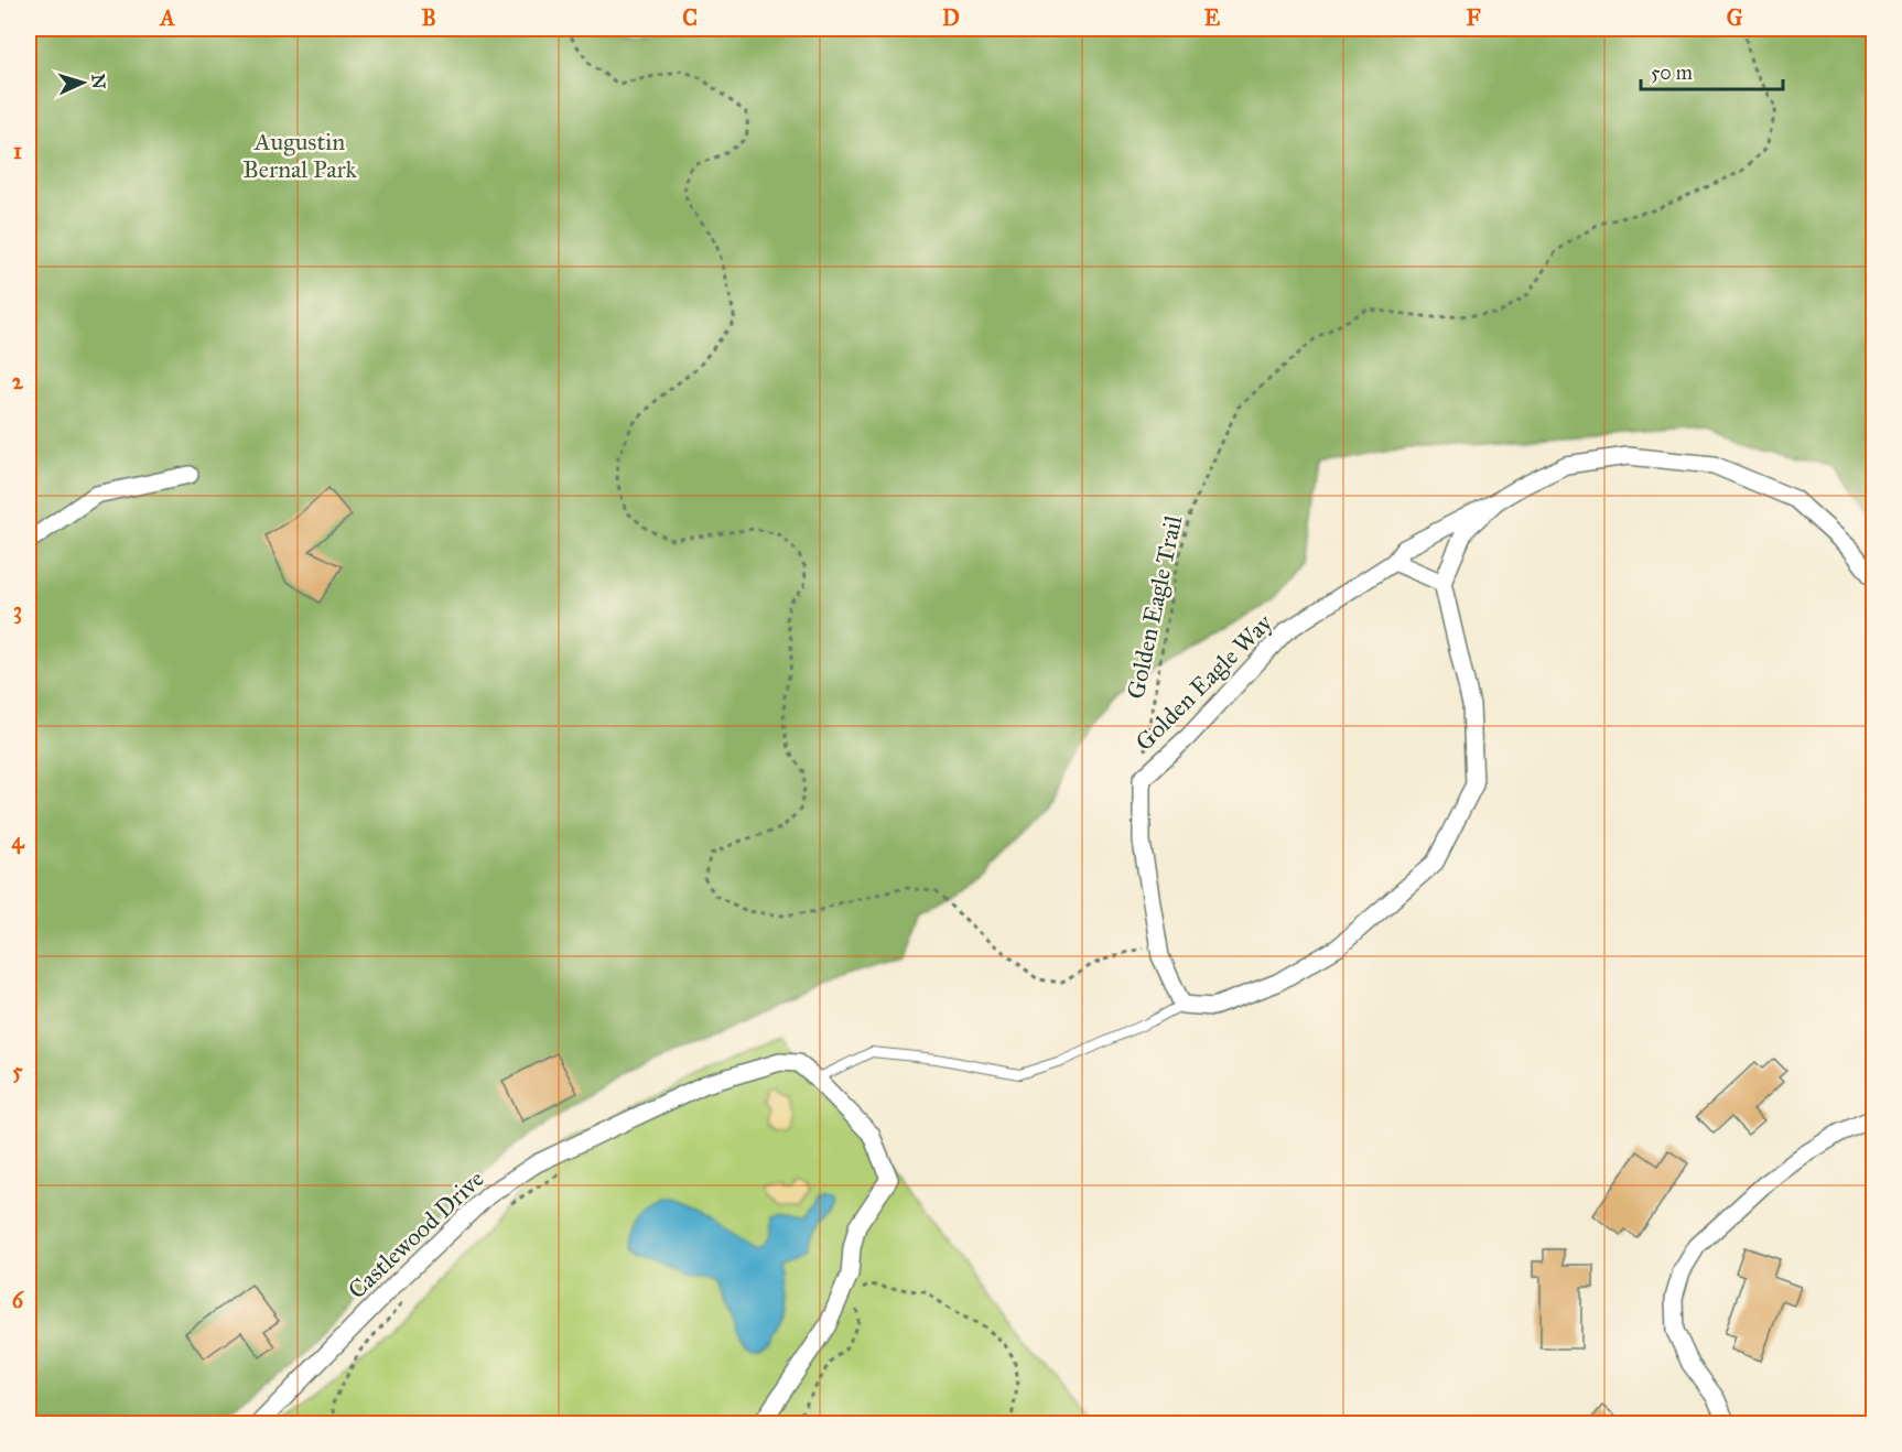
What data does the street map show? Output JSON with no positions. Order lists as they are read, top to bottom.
{
  "streets": {
    "street": ["Golden Eagle Way", "Castlewood Drive"],
    "path": ["Golden Eagle Trail"]
  },
  "crossings": [
    ["Golden Eagle Trail", "Golden Eagle Way"]
  ],
  "parks": ["Augustin Bernal Park"],
  "scale_bar": "50 m",
  "north": "right",
  "grid": {
    "columns": [
      "A",
      "B",
      "C",
      "D",
      "E",
      "F",
      "G"
    ],
    "rows": [
      "1",
      "2",
      "3",
      "4",
      "5",
      "6"
    ]
  }
}
